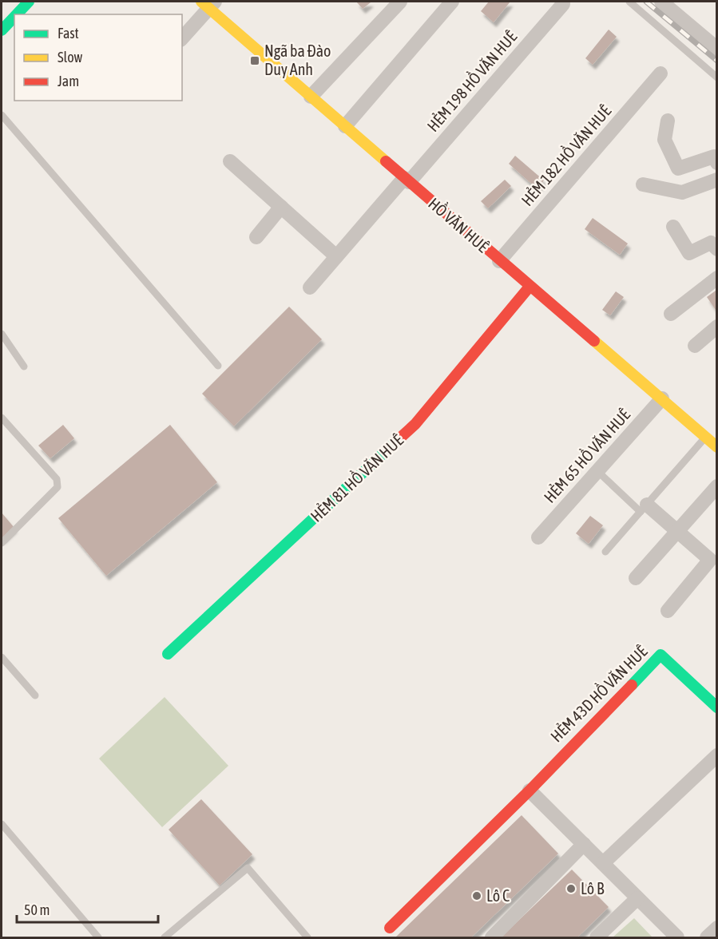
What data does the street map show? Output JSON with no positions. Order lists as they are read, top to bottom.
{
  "streets": {
    "street": [
      "HẺM 198 HỒ VĂN HUÊ",
      "HẺM 182 HỒ VĂN HUÊ",
      "HỒ VĂN HUÊ",
      "HẺM 65 HỒ VĂN HUÊ",
      "HẺM 81 HỒ VĂN HUÊ",
      "HẺM 43D HỒ VĂN HUÊ"
    ]
  },
  "crossings": [
    ["HẺM 198 HỒ VĂN HUÊ", "HỒ VĂN HUÊ"],
    ["HẺM 182 HỒ VĂN HUÊ", "HỒ VĂN HUÊ"],
    ["HỒ VĂN HUÊ", "HẺM 65 HỒ VĂN HUÊ"],
    ["HỒ VĂN HUÊ", "HẺM 81 HỒ VĂN HUÊ"]
  ],
  "places": {
    "transit": ["Ngã ba Đào Duy Anh"],
    "other": ["Lô B", "Lô C"]
  },
  "legend": ["Fast", "Slow", "Jam"],
  "scale_bar": "50 m"
}
